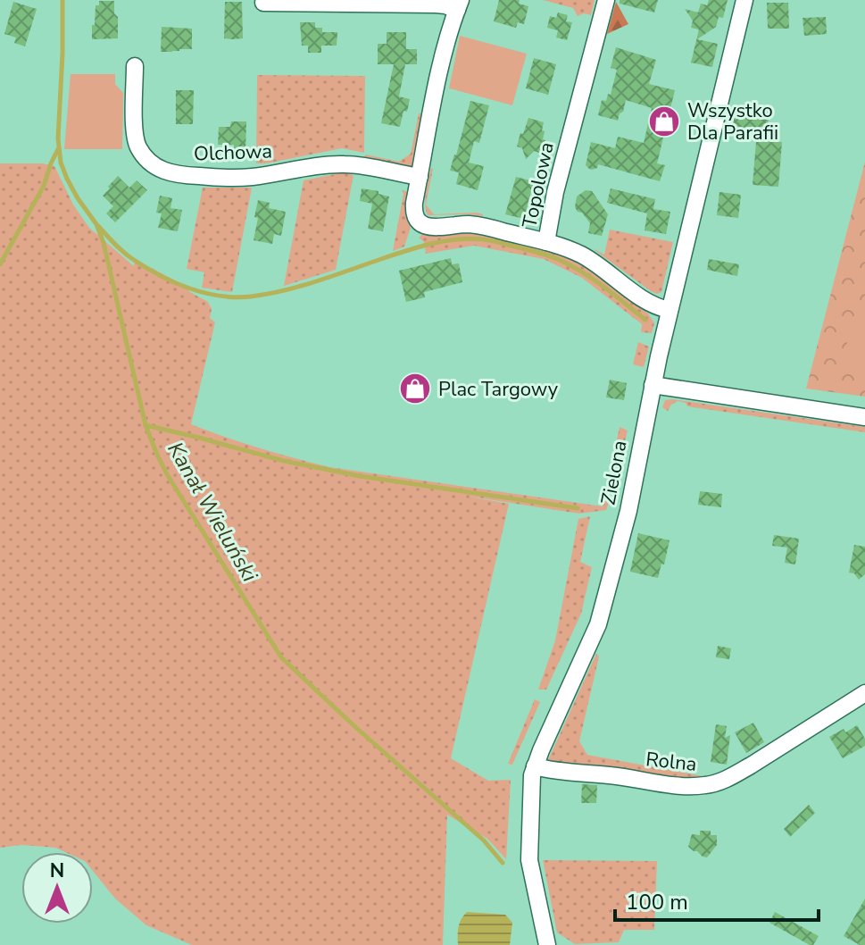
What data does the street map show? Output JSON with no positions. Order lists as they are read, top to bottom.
{
  "streets": {
    "street": [
      "Olchowa",
      "Topolowa",
      "Zielona",
      "Rolna"
    ]
  },
  "crossings": [
    ["Topolowa", "Zielona"],
    ["Zielona", "Rolna"]
  ],
  "water": ["Kanał Wieluński"],
  "places": {
    "shop": ["Wszystko Dla Parafii", "Plac Targowy"]
  },
  "scale_bar": "100 m",
  "north": "top"
}
